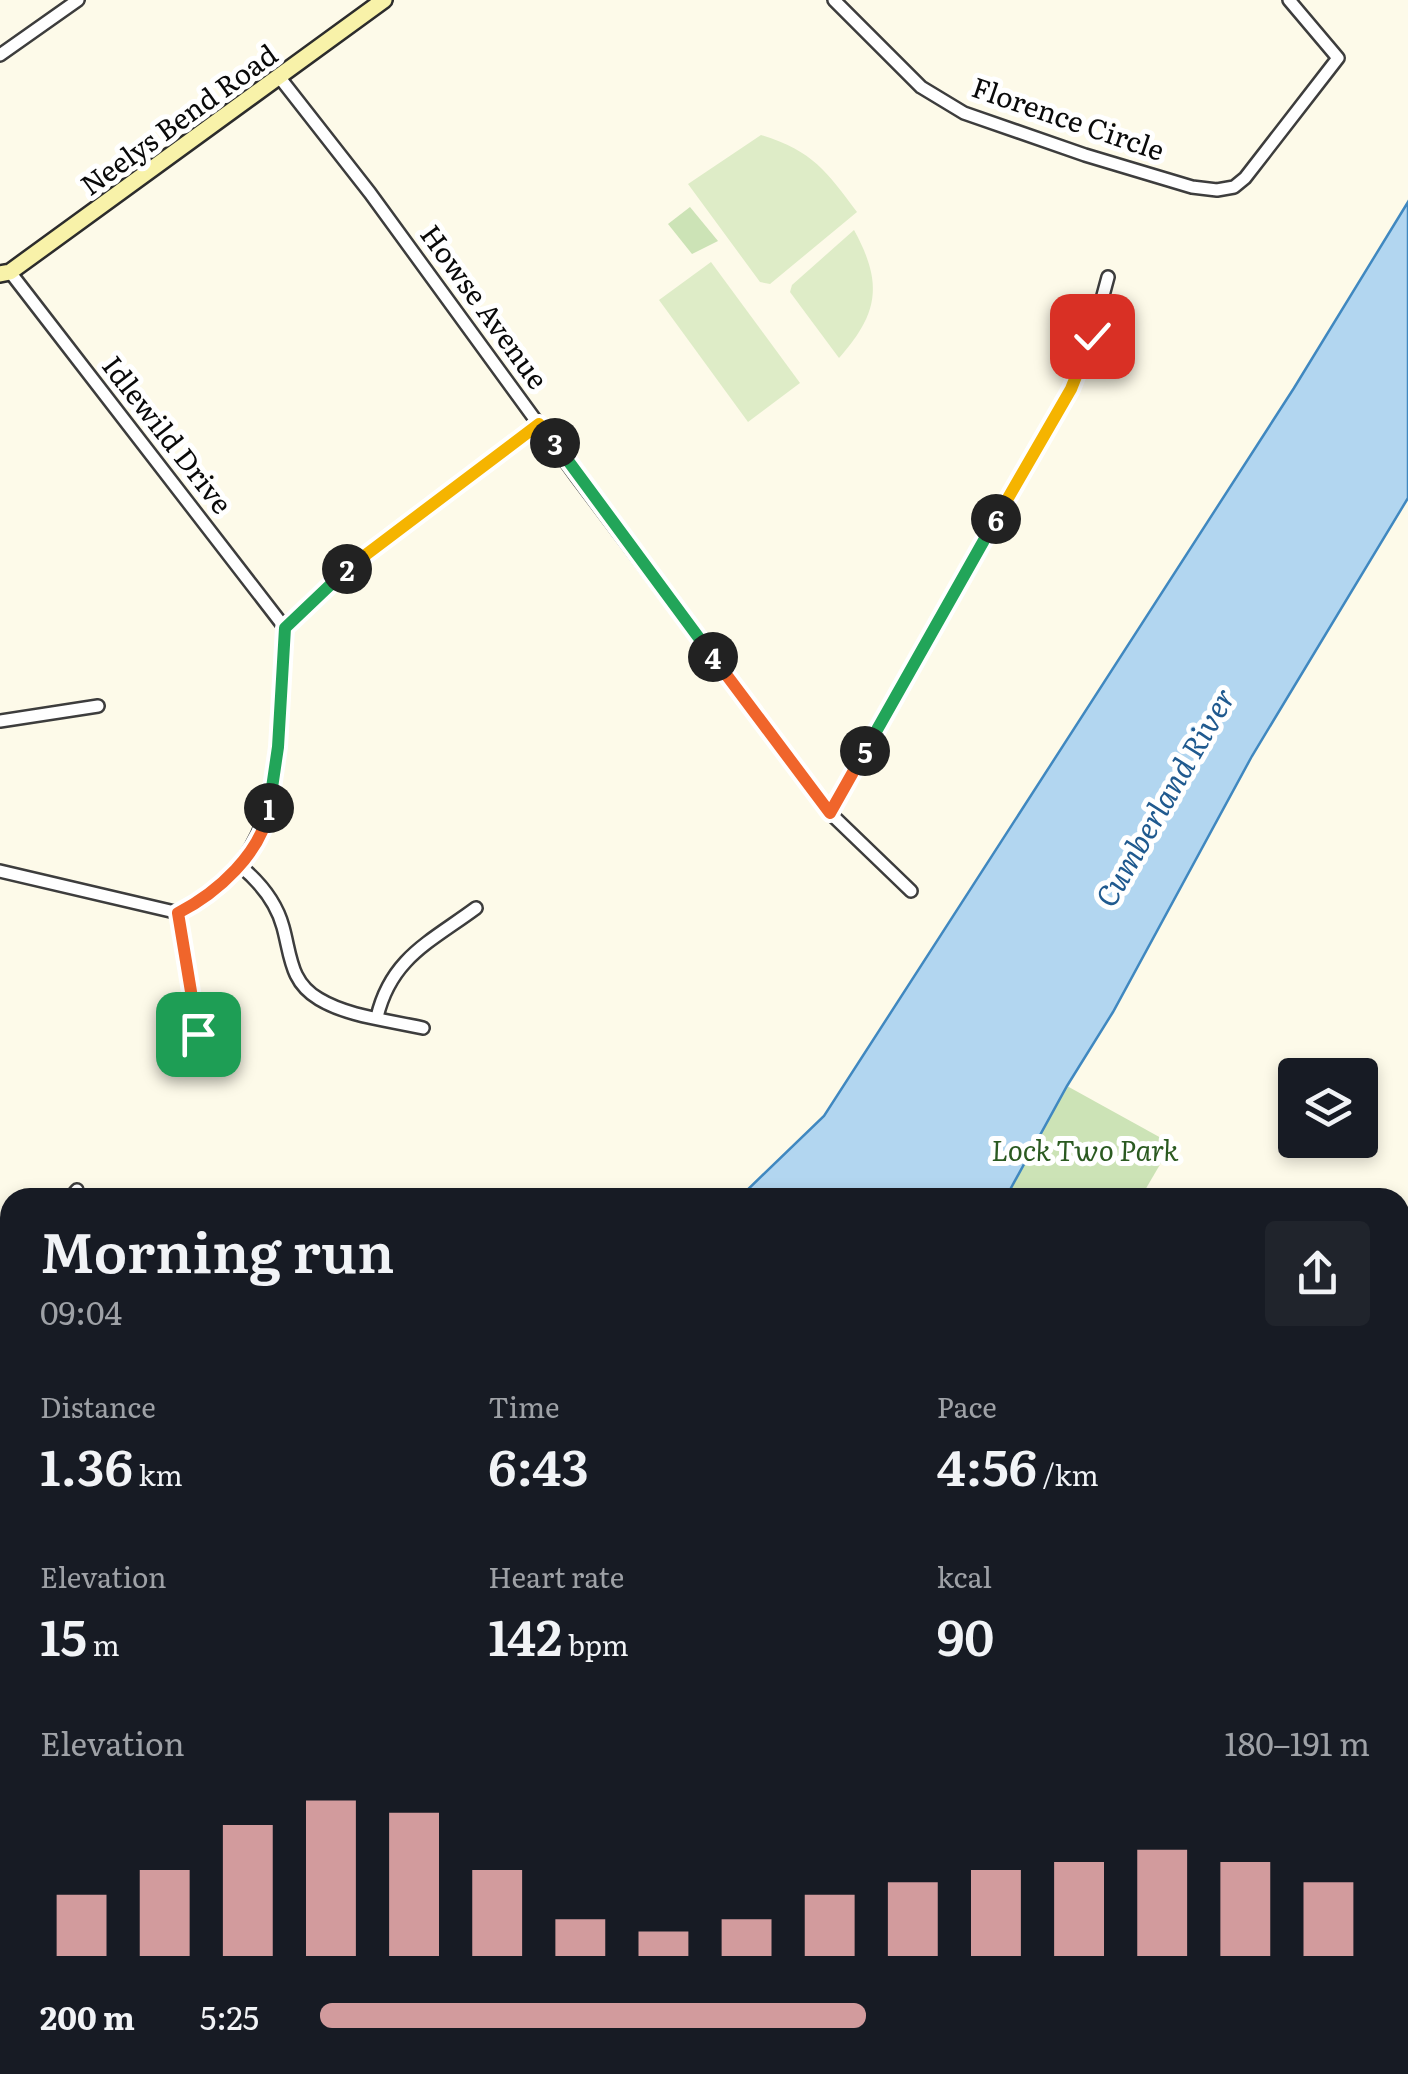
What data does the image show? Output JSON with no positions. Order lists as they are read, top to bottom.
{
  "streets": {
    "main road": ["Neelys Bend Road"],
    "street": ["Florence Circle", "Howse Avenue", "Idlewild Drive"]
  },
  "crossings": [
    ["Neelys Bend Road", "Howse Avenue"],
    ["Neelys Bend Road", "Idlewild Drive"]
  ],
  "water": ["Cumberland River"],
  "parks": ["Lock Two Park"],
  "page": {
    "pins": [
      "3",
      "6",
      "2",
      "4",
      "5",
      "1"
    ],
    "heading": ["Morning run", "09:04"],
    "stats": [
      ["Distance", "1.36 km"],
      ["Time", "6:43"],
      ["Pace", "4:56 /km"],
      ["Elevation", "15 m"],
      ["Heart rate", "142 bpm"],
      ["kcal", "90"]
    ],
    "chart": ["Elevation", "180–191 m"],
    "list": [
      {
        "name": "200 m",
        "note": "5:25"
      }
    ]
  }
}
